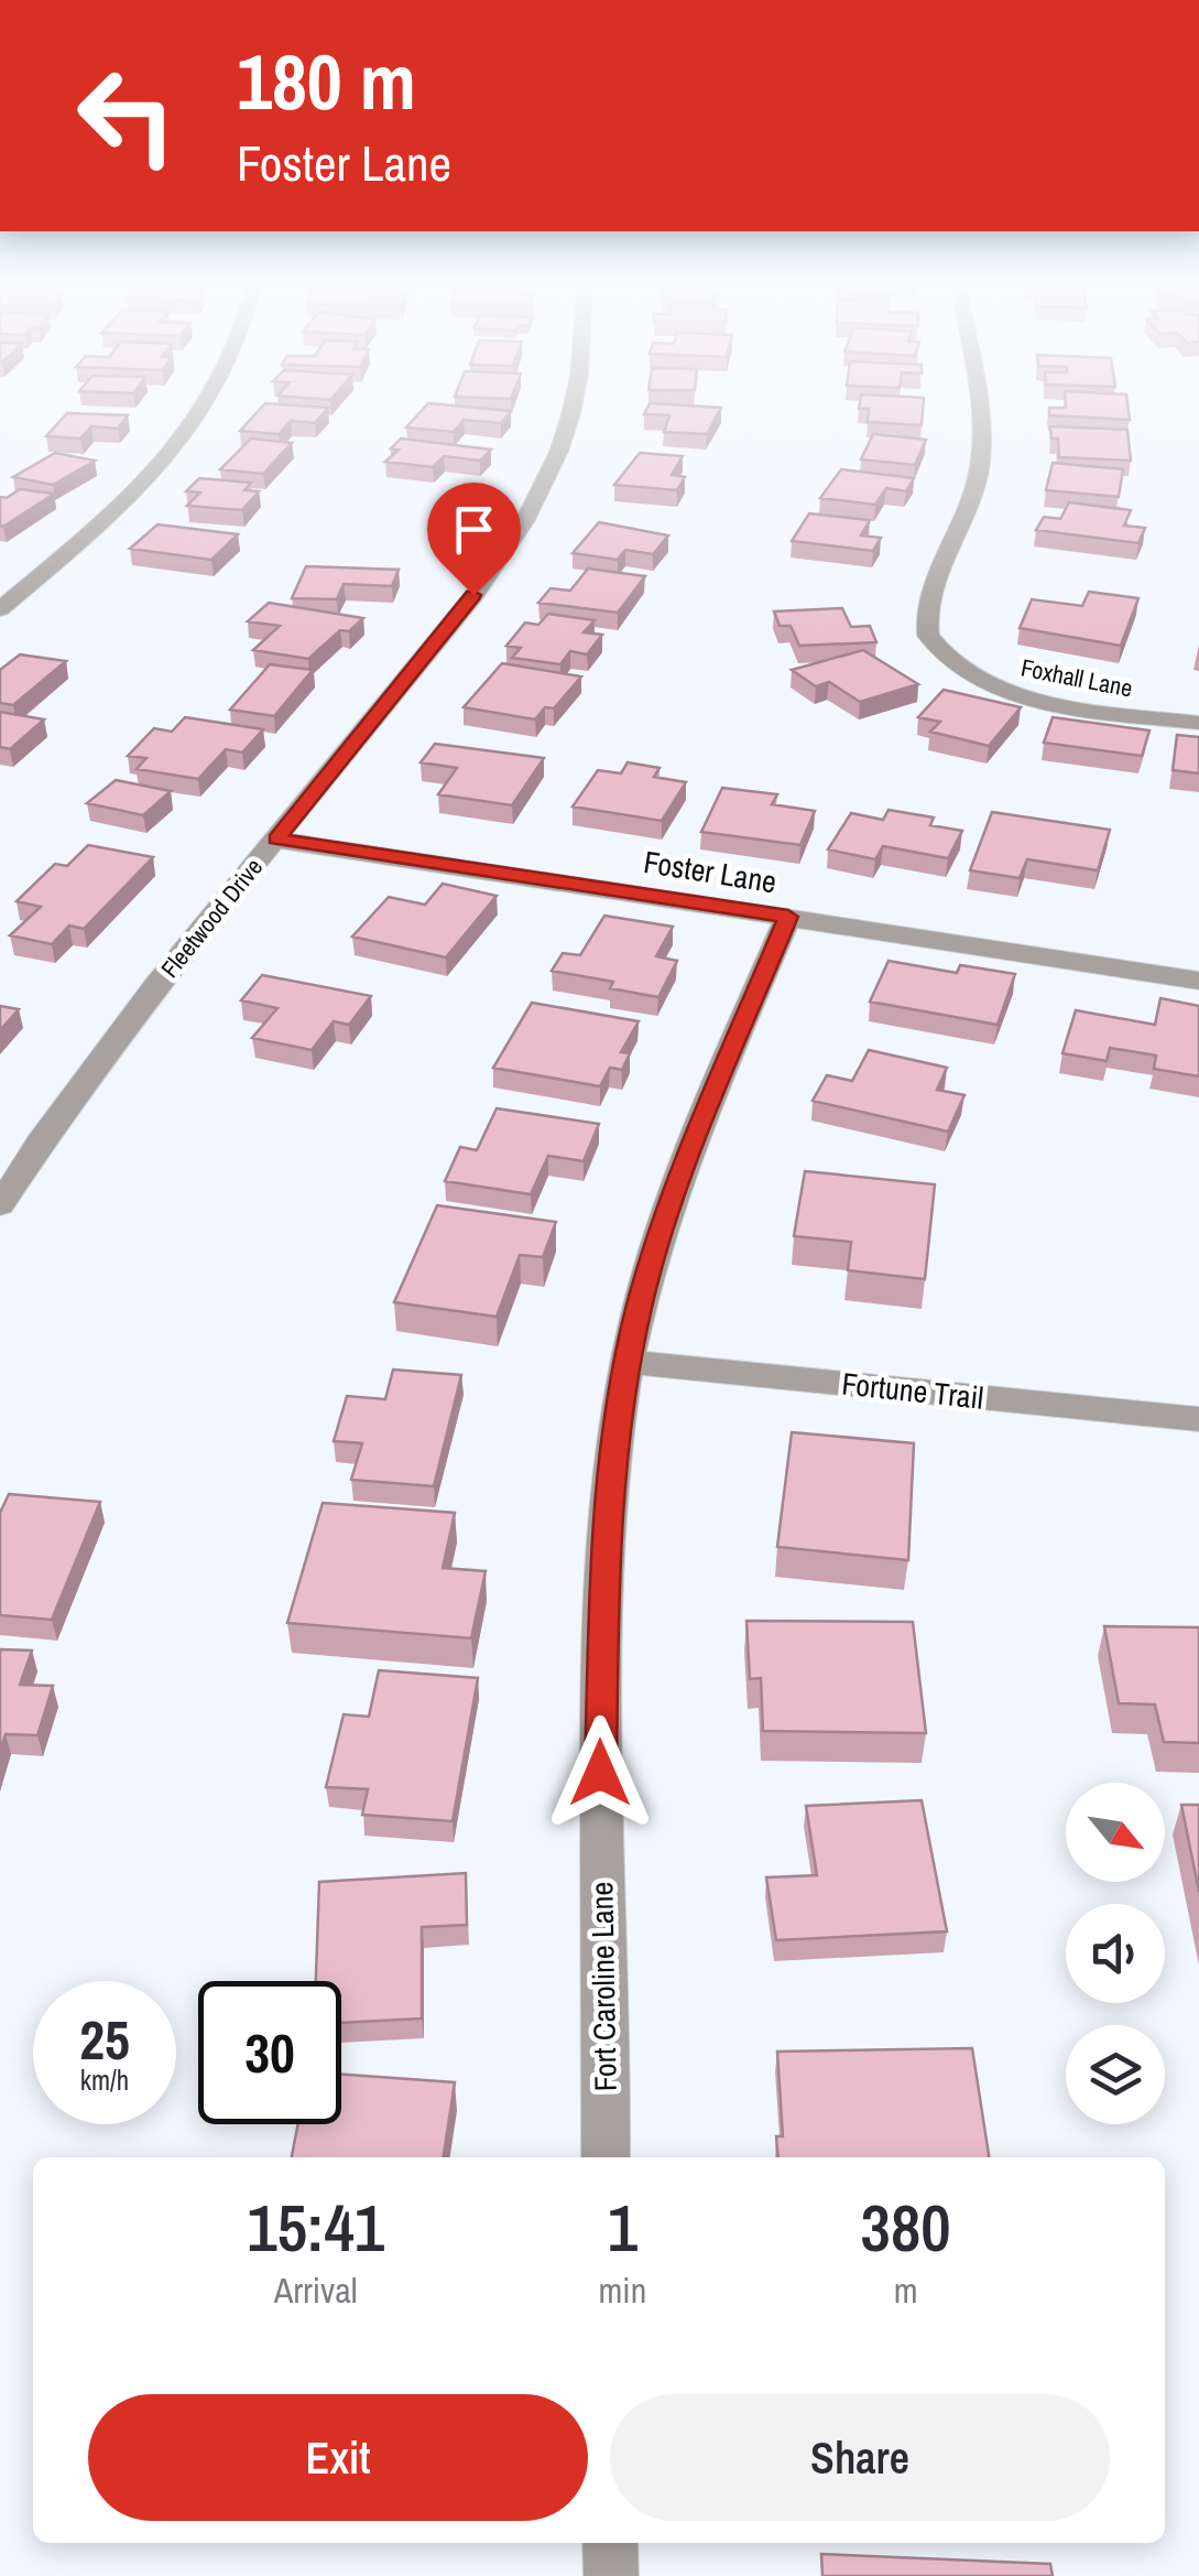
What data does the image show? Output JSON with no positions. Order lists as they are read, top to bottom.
{
  "streets": {
    "street": [
      "Foxhall Lane",
      "Foster Lane",
      "Fleetwood Drive",
      "Fortune Trail",
      "Fort Caroline Lane"
    ]
  },
  "crossings": [
    ["Foster Lane", "Fleetwood Drive"],
    ["Foster Lane", "Fort Caroline Lane"],
    ["Fortune Trail", "Fort Caroline Lane"]
  ],
  "north": "bottom right",
  "page": {
    "turn": ["180 m", "Foster Lane"],
    "speed": "25 km/h",
    "limit": "30",
    "eta": [
      "15:41",
      "Arrival",
      "1",
      "min",
      "380",
      "m"
    ],
    "buttons": ["Exit", "Share"]
  }
}
